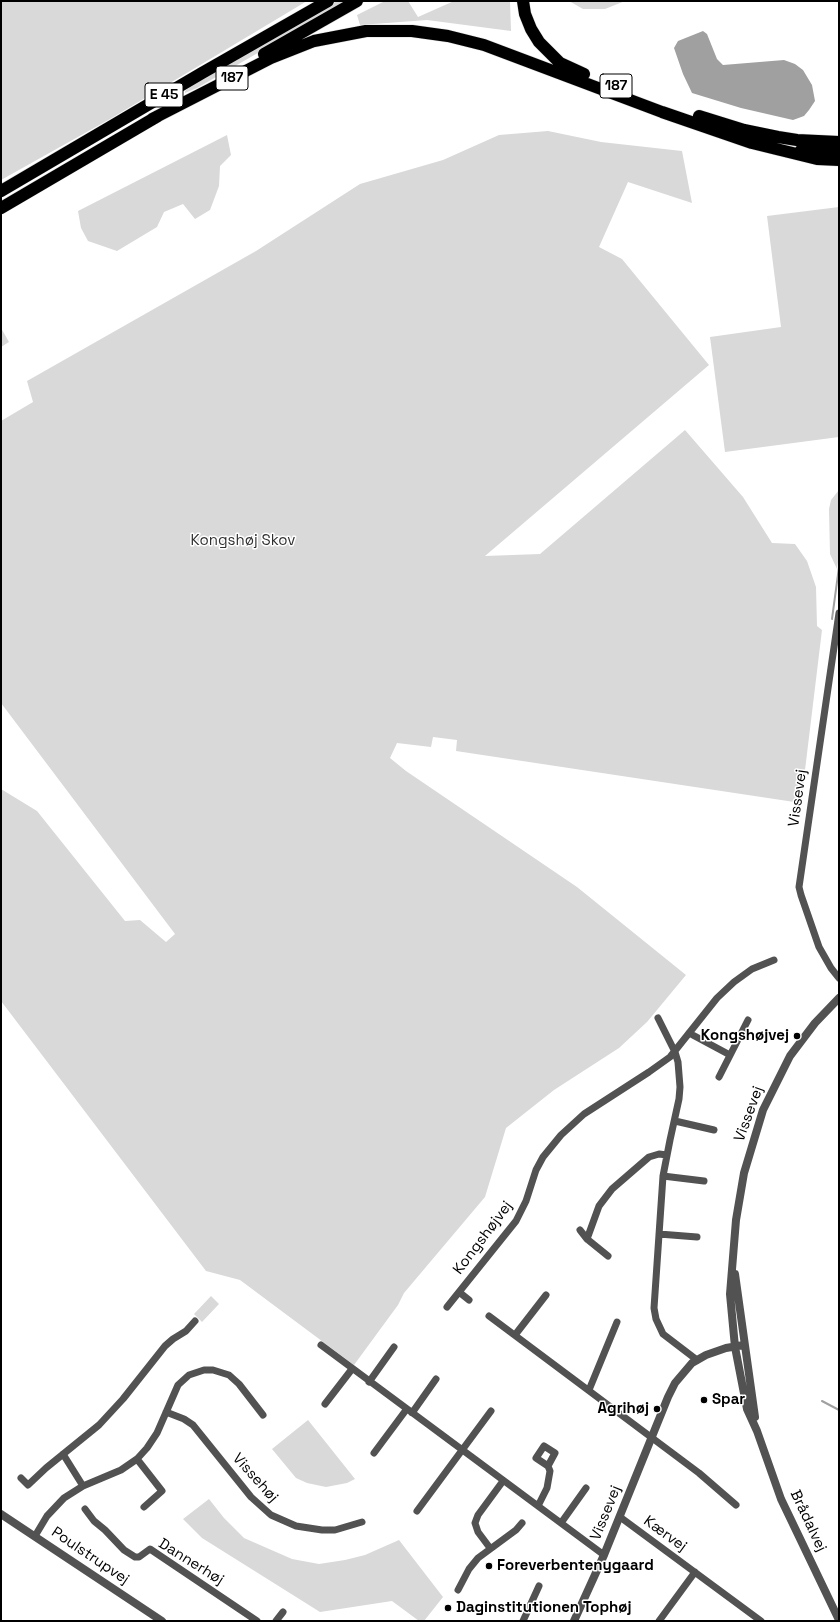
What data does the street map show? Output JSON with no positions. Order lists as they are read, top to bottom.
{
  "streets": {
    "highway": ["187", "E 45"],
    "street": [
      "Vissevej",
      "Kongshøjvej",
      "Vissehøj",
      "Brådalvej",
      "Kærvej",
      "Poulstrupvej",
      "Dannerhøj"
    ]
  },
  "crossings": [
    ["187", "E 45"],
    ["Vissevej", "Brådalvej"],
    ["Vissevej", "Kærvej"]
  ],
  "parks": ["Kongshøj Skov"],
  "places": [
    "Kongshøjvej",
    "Spar",
    "Agrihøj",
    "Foreverbentenygaard",
    "Daginstitutionen Tophøj"
  ]
}
